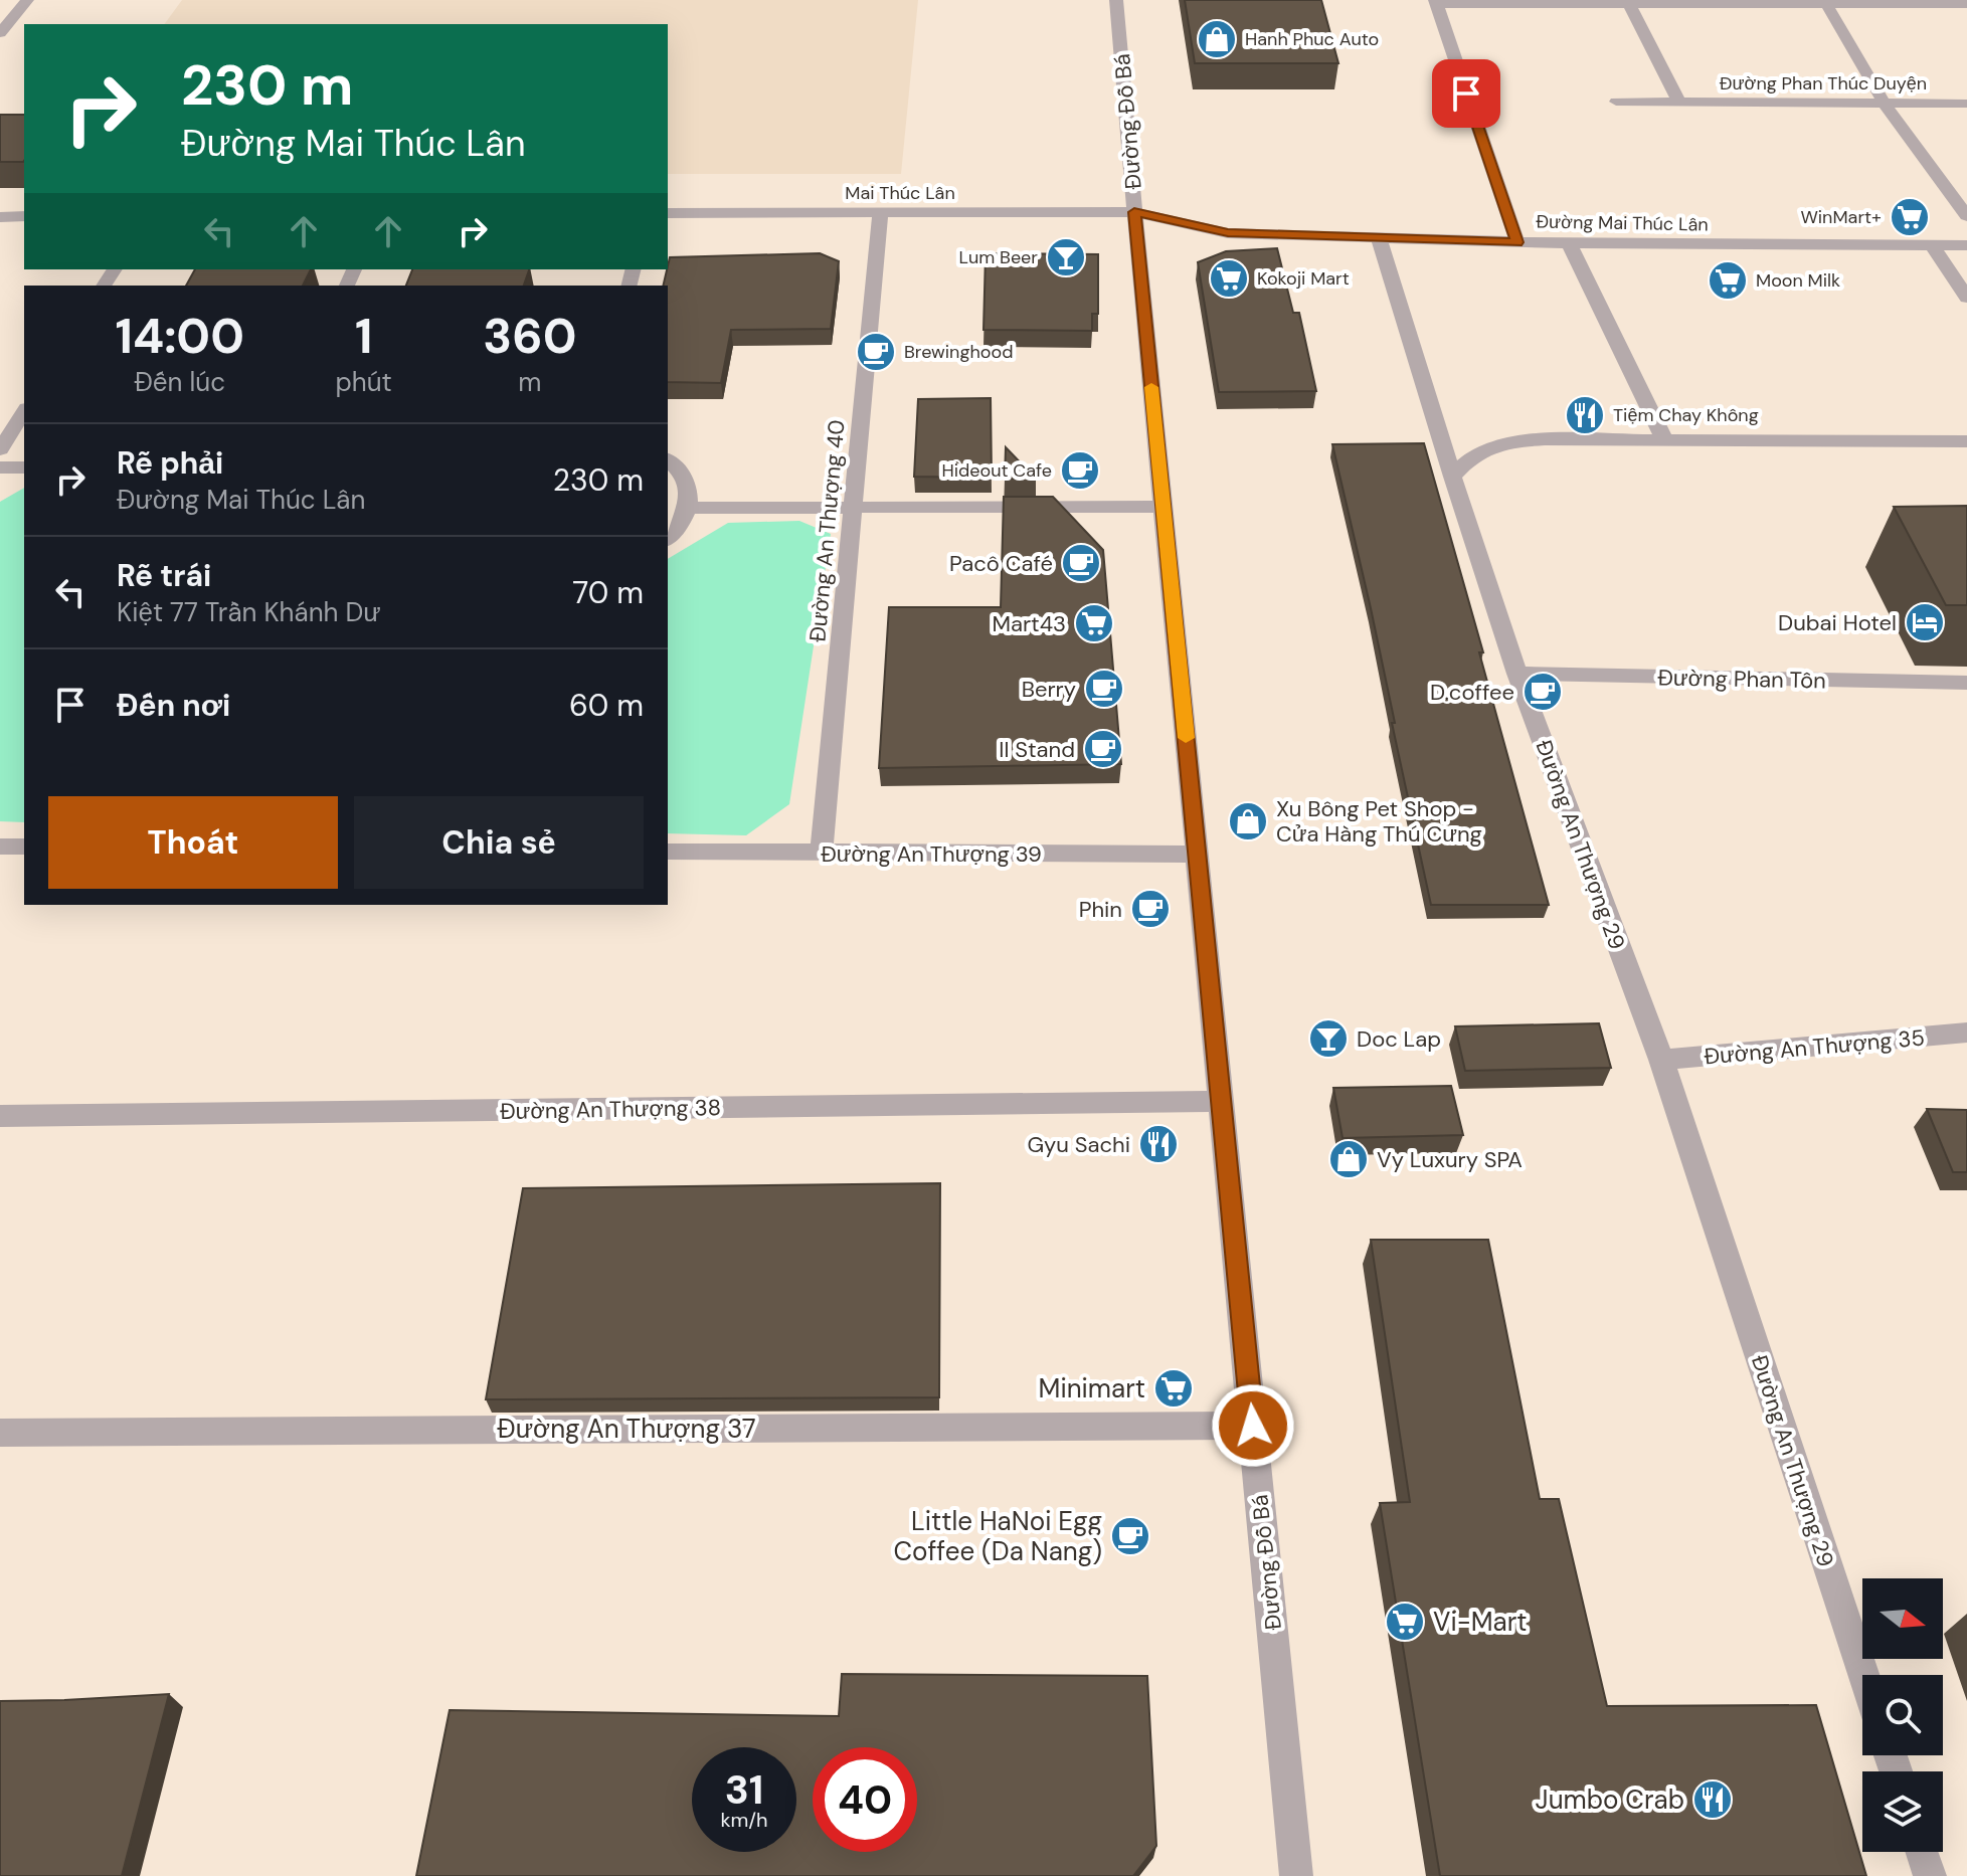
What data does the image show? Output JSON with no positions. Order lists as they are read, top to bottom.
{
  "streets": {
    "street": [
      "Đường Phan Thúc Duyện",
      "Đường Đỗ Bá",
      "Mai Thúc Lân",
      "Đường Mai Thúc Lân",
      "Đường An Thượng 40",
      "Đường Phan Tôn",
      "Đường An Thượng 29",
      "Đường An Thượng 39",
      "Đường An Thượng 35",
      "Đường An Thượng 38",
      "Đường An Thượng 37"
    ]
  },
  "crossings": [
    ["Đường Đỗ Bá", "Mai Thúc Lân"],
    ["Đường Đỗ Bá", "Đường Mai Thúc Lân"],
    ["Đường Đỗ Bá", "Đường An Thượng 39"],
    ["Đường Đỗ Bá", "Đường An Thượng 38"],
    ["Đường Đỗ Bá", "Đường An Thượng 37"],
    ["Mai Thúc Lân", "Đường Mai Thúc Lân"],
    ["Mai Thúc Lân", "Đường An Thượng 40"],
    ["Đường Mai Thúc Lân", "Đường An Thượng 29"],
    ["Đường An Thượng 40", "Đường An Thượng 39"],
    ["Đường Phan Tôn", "Đường An Thượng 29"],
    ["Đường An Thượng 29", "Đường An Thượng 35"]
  ],
  "places": {
    "shop": ["Hanh Phuc Auto", "Xu Bông Pet Shop - Cửa Hàng Thú Cưng", "Vy Luxury SPA"],
    "supermarket": [
      "WinMart+",
      "Kokoji Mart",
      "Moon Milk",
      "Mart43",
      "Minimart",
      "Vi-Mart"
    ],
    "bar": ["Lum Beer", "Doc Lap"],
    "cafe": [
      "Brewinghood",
      "Hideout Cafe",
      "Pacô Café",
      "Berry",
      "D.coffee",
      "Il Stand",
      "Phin",
      "Little HaNoi Egg Coffee (Da Nang)"
    ],
    "restaurant": ["Tiệm Chay Không", "Gyu Sachi", "Jumbo Crab"],
    "hotel": ["Dubai Hotel"]
  },
  "north": "right",
  "page": {
    "turn": ["230 m", "Đường Mai Thúc Lân"],
    "eta": [
      "14:00",
      "Đến lúc",
      "1",
      "phút",
      "360",
      "m"
    ],
    "list": [
      {
        "name": "Rẽ phải",
        "note": "Đường Mai Thúc Lân",
        "value": "230 m"
      },
      {
        "name": "Rẽ trái",
        "note": "Kiệt 77 Trần Khánh Dư",
        "value": "70 m"
      },
      {
        "name": "Đến nơi",
        "value": "60 m"
      }
    ],
    "buttons": ["Thoát", "Chia sẻ"],
    "speed": "31 km/h",
    "limit": "40"
  }
}
